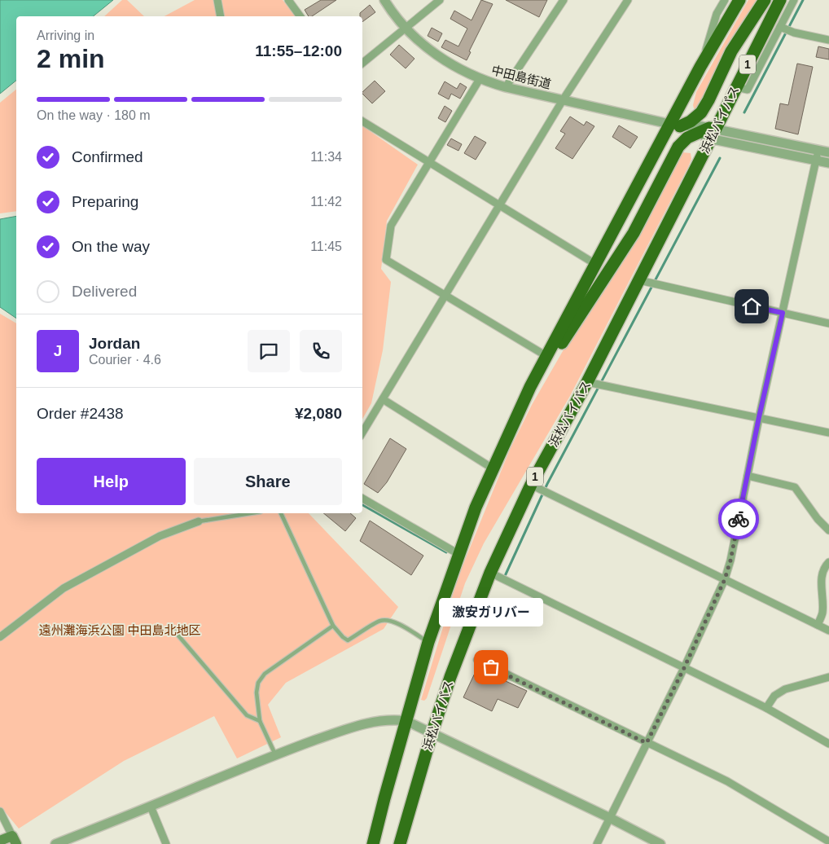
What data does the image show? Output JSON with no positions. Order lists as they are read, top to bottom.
{
  "streets": {
    "highway": ["1", "浜松バイパス"],
    "street": ["中田島街道"]
  },
  "crossings": [
    ["中田島街道", "浜松バイパス"]
  ],
  "parks": ["遠州灘海浜公園 中田島北地区"],
  "places": ["激安ガリバー"],
  "page": {
    "heading": ["2 min", "Arriving in", "11:55–12:00"],
    "panel": [
      "Jordan",
      "Courier · 4.6",
      "Order #2438",
      "¥2,080"
    ],
    "bar": "On the way · 180 m",
    "list": [
      ["Confirmed", "11:34"],
      ["Preparing", "11:42"],
      ["On the way", "11:45"],
      "Delivered"
    ],
    "round": "J",
    "buttons": ["Help", "Share"],
    "bubble": "激安ガリバー"
  }
}
